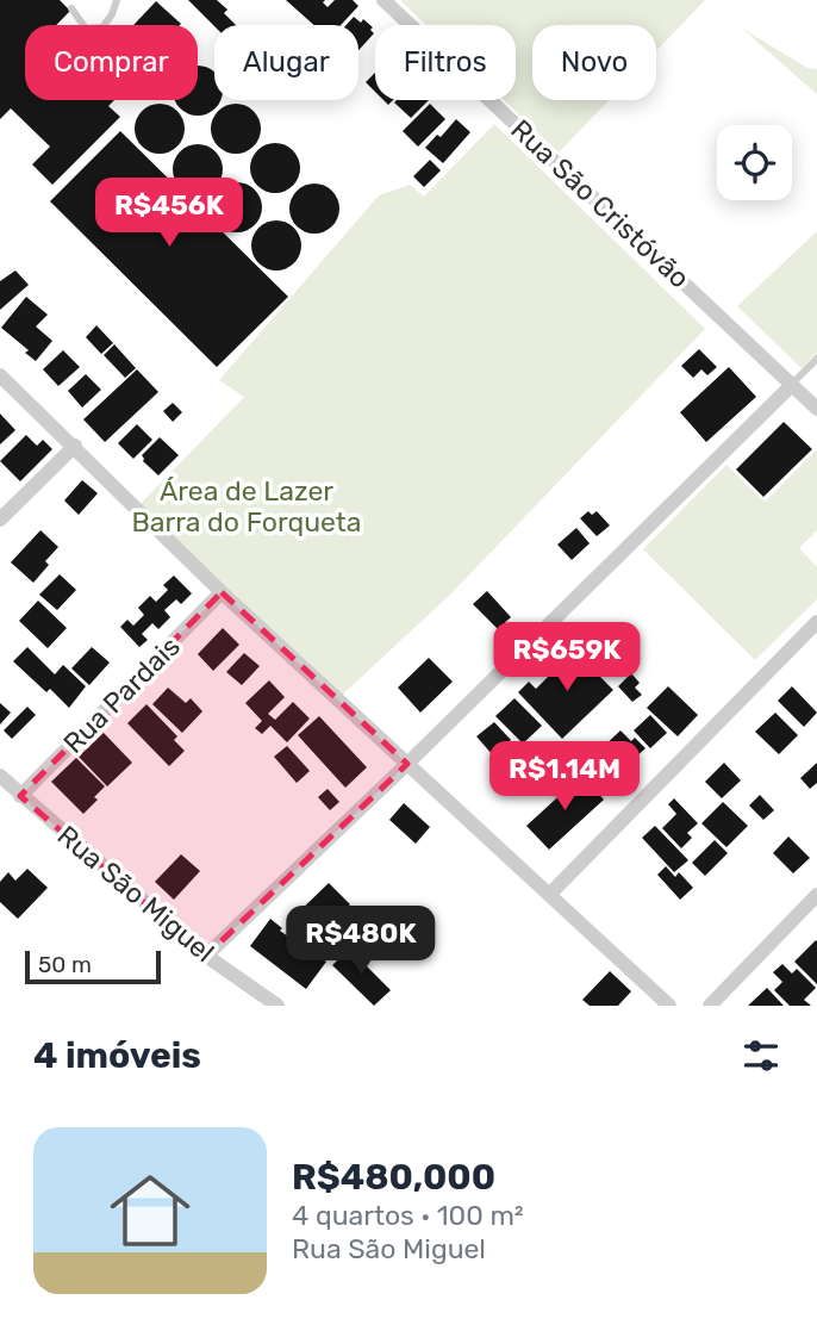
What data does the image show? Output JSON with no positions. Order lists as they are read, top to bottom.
{
  "streets": {
    "street": ["Rua São Cristóvão", "Rua Pardais", "Rua São Miguel"]
  },
  "crossings": [
    ["Rua Pardais", "Rua São Miguel"]
  ],
  "parks": ["Área de Lazer Barra do Forqueta"],
  "scale_bar": "50 m",
  "page": {
    "chip": [
      "Comprar",
      "Alugar",
      "Filtros",
      "Novo"
    ],
    "price": [
      "R$456K",
      "R$659K",
      "R$1.14M",
      "R$480K"
    ],
    "scale": "50 m",
    "heading": "4 imóveis",
    "list": [
      {
        "name": "R$480,000",
        "note": "4 quartos · 100 m² · Rua São Miguel"
      }
    ]
  }
}
